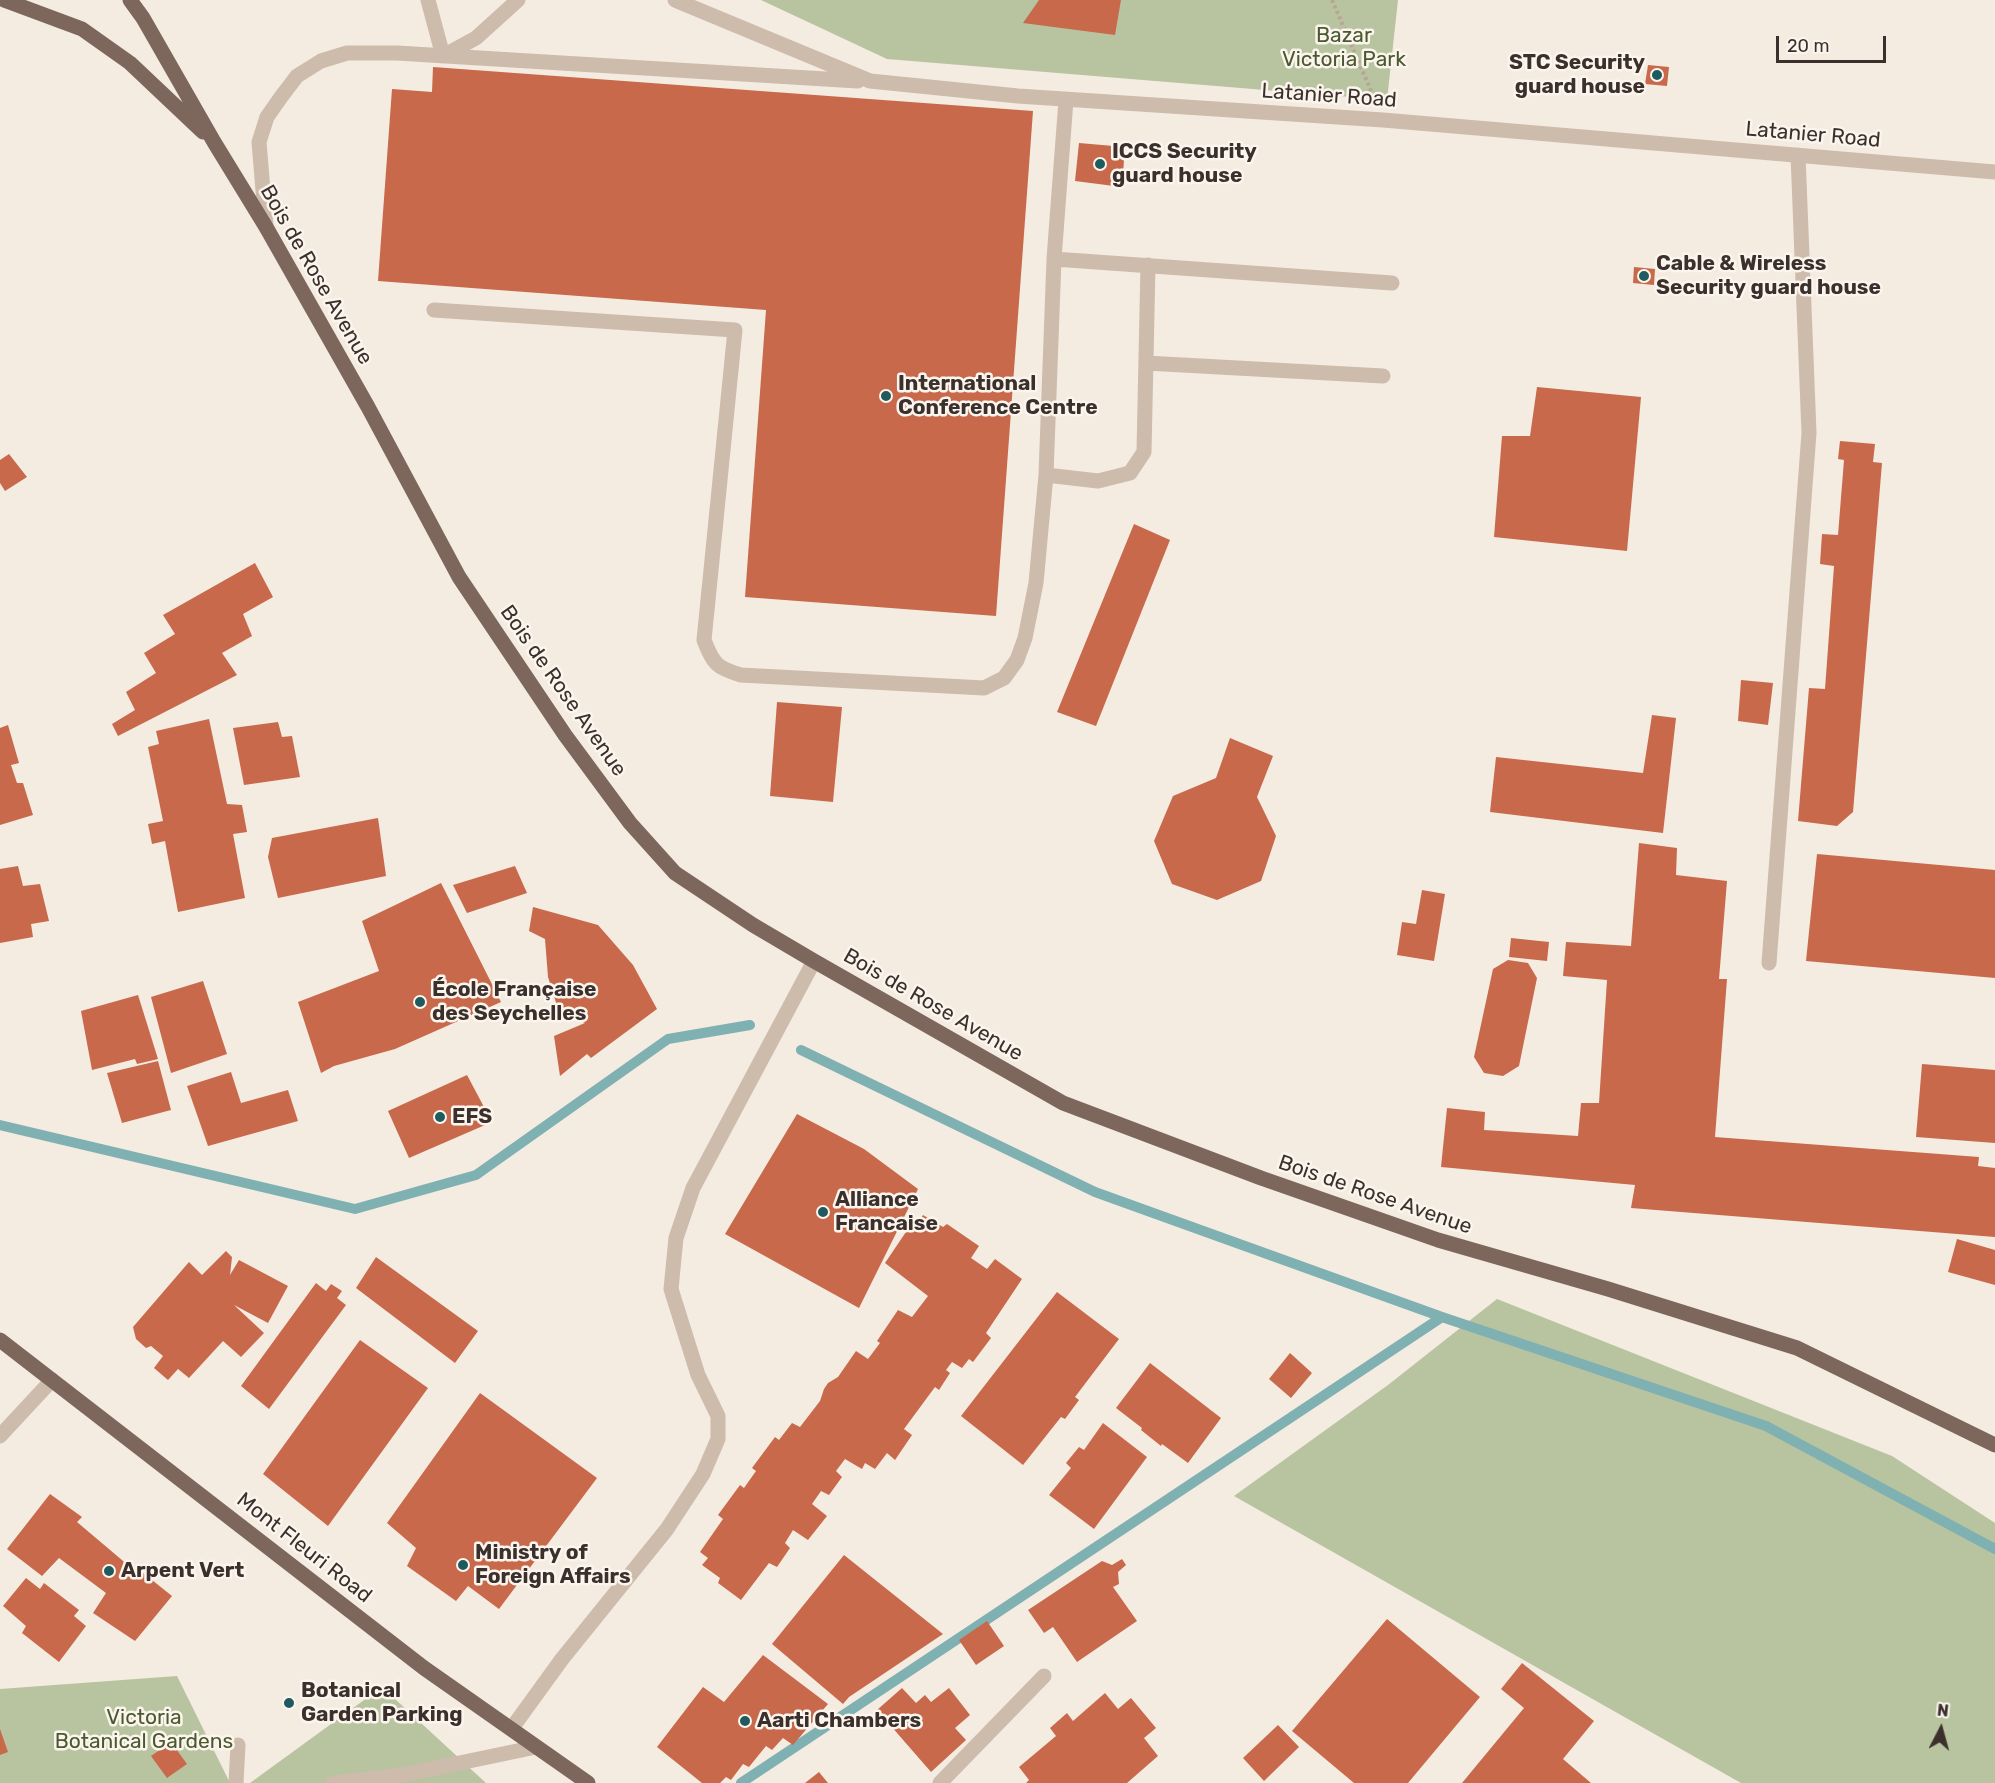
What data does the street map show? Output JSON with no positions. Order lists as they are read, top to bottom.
{
  "streets": {
    "main road": ["Bois de Rose Avenue", "Mont Fleuri Road"],
    "street": ["Latanier Road"]
  },
  "parks": ["Bazar Victoria Park", "Victoria Botanical Gardens"],
  "places": [
    "STC Security guard house",
    "ICCS Security guard house",
    "Cable & Wireless Security guard house",
    "International Conference Centre",
    "École Française des Seychelles",
    "EFS",
    "Alliance Francaise",
    "Ministry of Foreign Affairs",
    "Arpent Vert",
    "Botanical Garden Parking",
    "Aarti Chambers"
  ],
  "scale_bar": "20 m",
  "north": "top"
}
